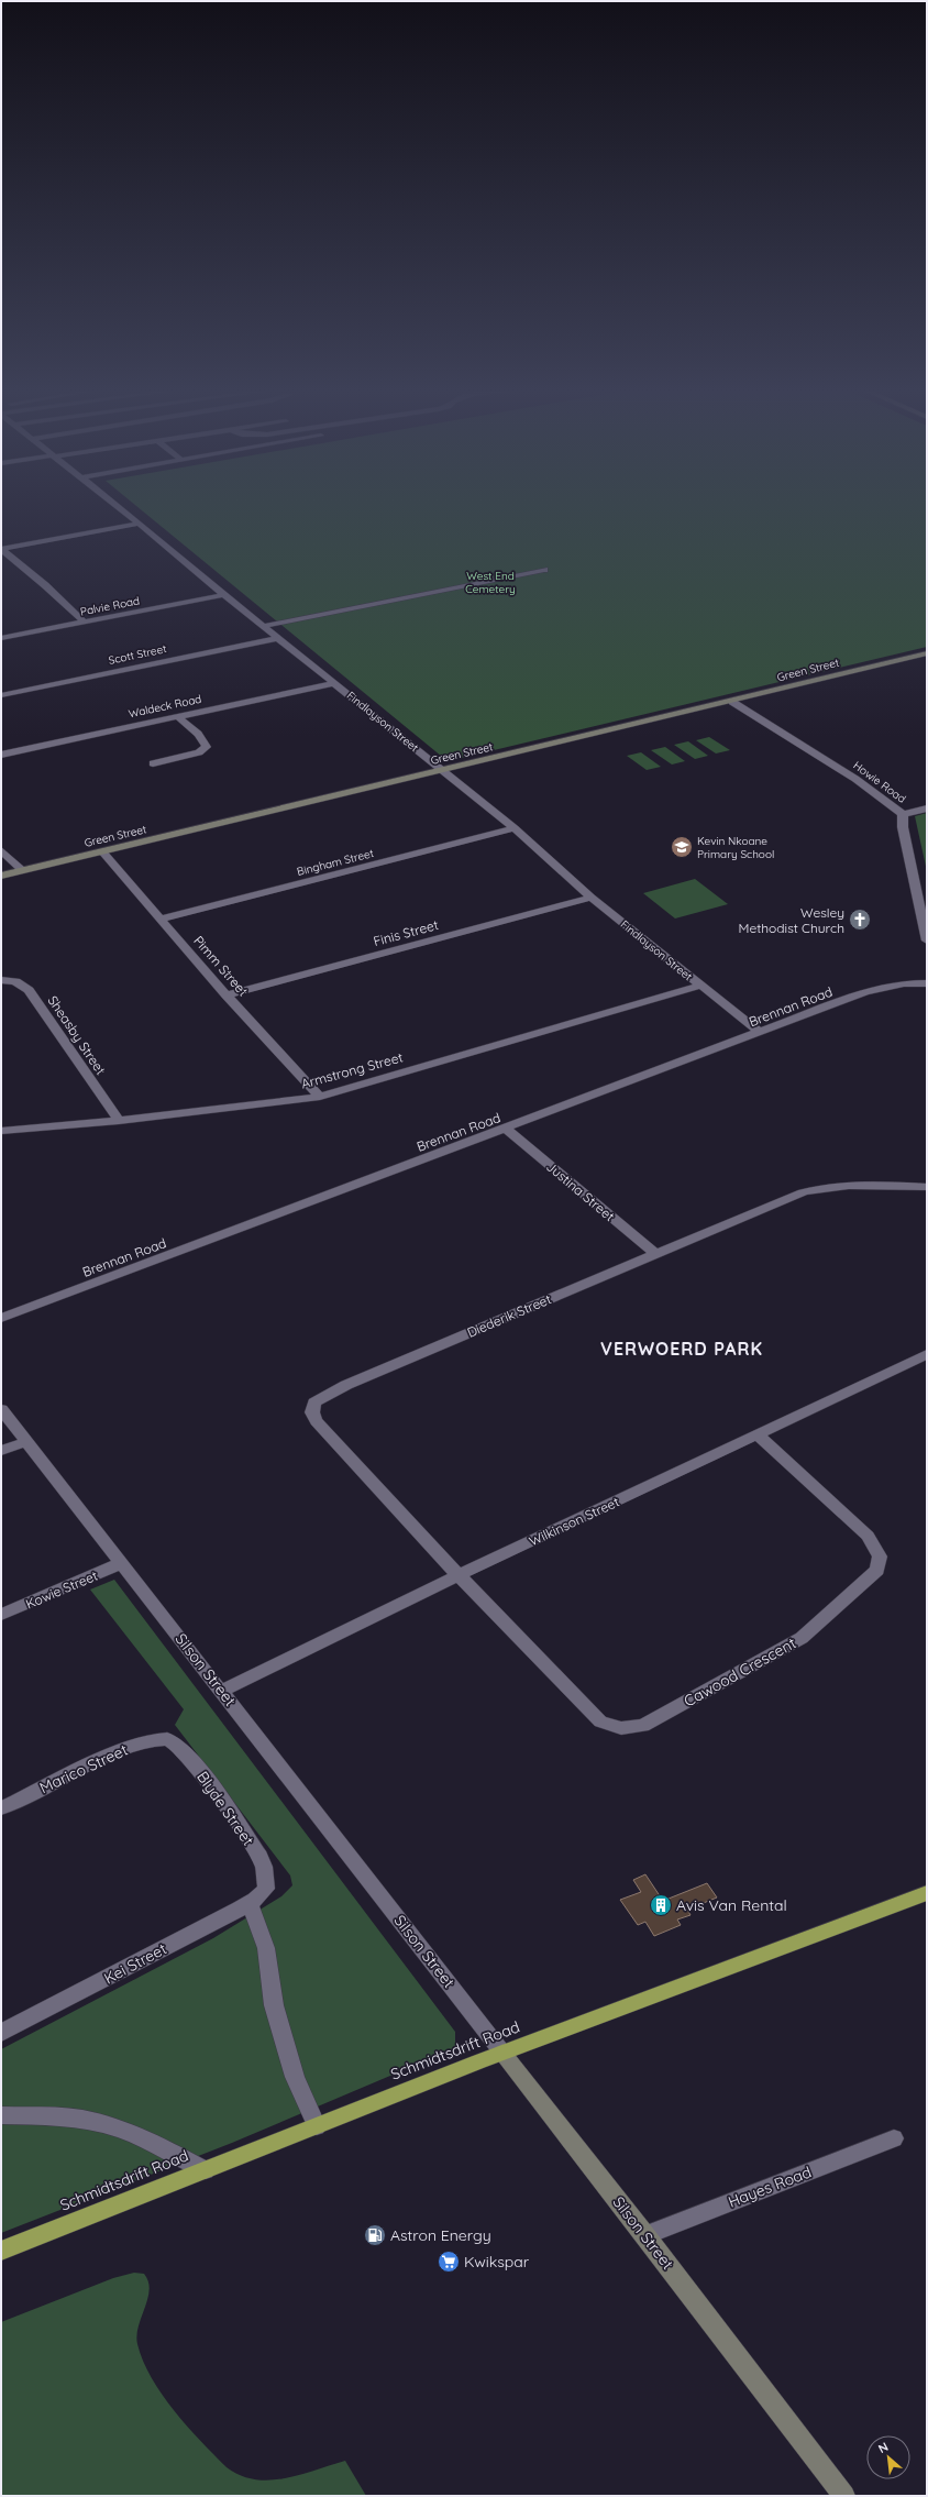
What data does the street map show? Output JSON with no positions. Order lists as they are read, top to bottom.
{
  "streets": {
    "highway": ["Schmidtsdrift Road"],
    "street": [
      "Palvie Road",
      "Scott Street",
      "Green Street",
      "Waldeck Road",
      "Findlayson Street",
      "Howie Road",
      "Bingham Street",
      "Finis Street",
      "Pimm Street",
      "Brennan Road",
      "Sheasby Street",
      "Armstrong Street",
      "Justina Street",
      "Diederik Street",
      "Wilkinson Street",
      "Kowie Street",
      "Silson Street",
      "Cawood Crescent",
      "Marico Street",
      "Blyde Street",
      "Kei Street",
      "Hayes Road"
    ]
  },
  "crossings": [
    ["Palvie Road", "Findlayson Street"],
    ["Scott Street", "Findlayson Street"],
    ["Green Street", "Findlayson Street"],
    ["Green Street", "Howie Road"],
    ["Green Street", "Pimm Street"],
    ["Waldeck Road", "Findlayson Street"],
    ["Findlayson Street", "Bingham Street"],
    ["Findlayson Street", "Finis Street"],
    ["Findlayson Street", "Brennan Road"],
    ["Findlayson Street", "Armstrong Street"],
    ["Bingham Street", "Pimm Street"],
    ["Finis Street", "Pimm Street"],
    ["Pimm Street", "Armstrong Street"],
    ["Brennan Road", "Justina Street"],
    ["Sheasby Street", "Armstrong Street"],
    ["Justina Street", "Diederik Street"],
    ["Diederik Street", "Wilkinson Street"],
    ["Diederik Street", "Cawood Crescent"],
    ["Wilkinson Street", "Silson Street"],
    ["Wilkinson Street", "Cawood Crescent"],
    ["Kowie Street", "Silson Street"],
    ["Silson Street", "Schmidtsdrift Road"],
    ["Silson Street", "Hayes Road"],
    ["Marico Street", "Blyde Street"],
    ["Blyde Street", "Kei Street"]
  ],
  "districts": ["VERWOERD PARK"],
  "parks": ["West End Cemetery"],
  "places": {
    "school or university": ["Kevin Nkoane Primary School"],
    "church": ["Wesley Methodist Church"],
    "building": ["Avis Van Rental"],
    "fuel station": ["Astron Energy"],
    "supermarket": ["Kwikspar"]
  },
  "north": "top left"
}
